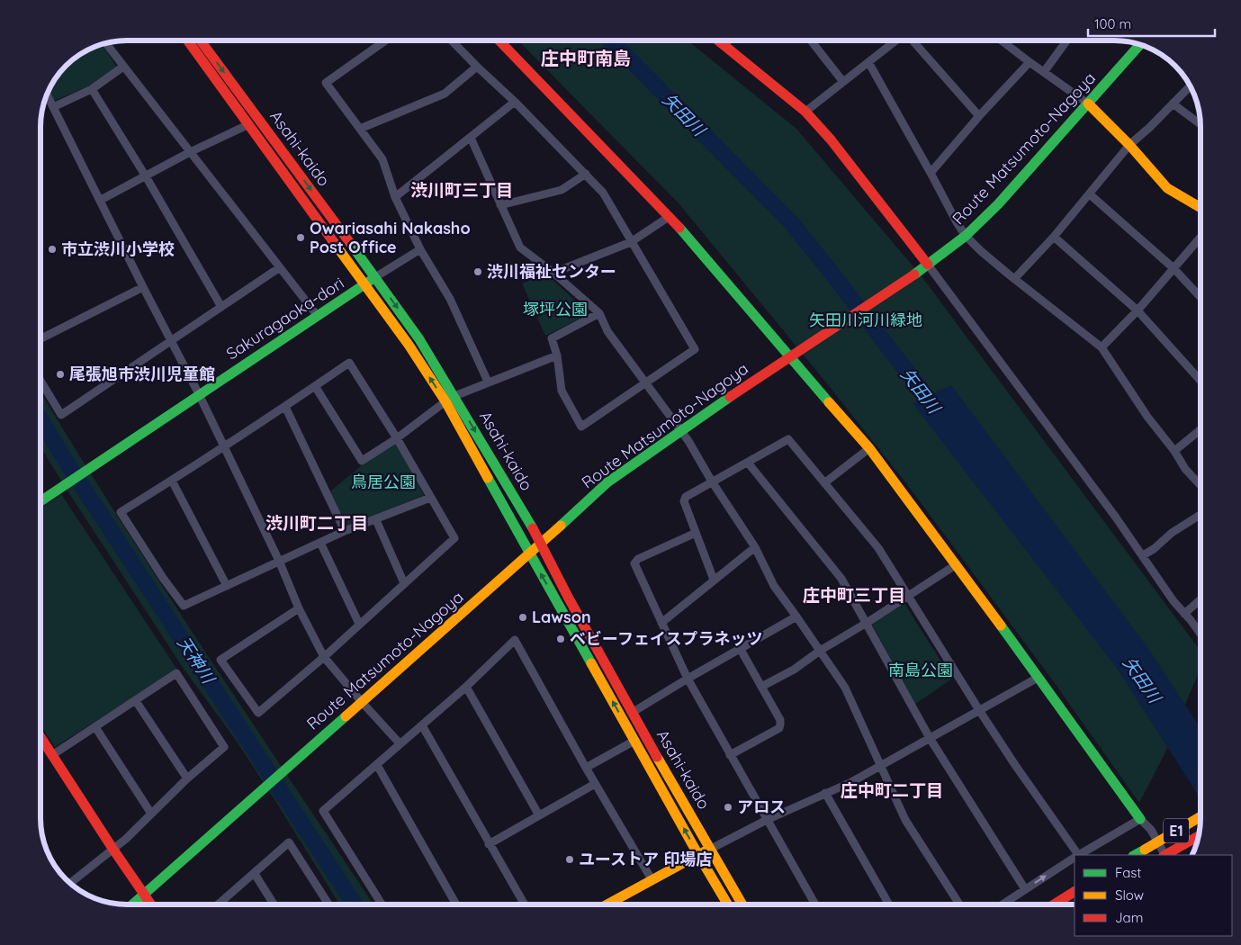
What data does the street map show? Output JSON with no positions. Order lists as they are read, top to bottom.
{
  "streets": {
    "main road": [
      "Asahi-kaido",
      "Route Matsumoto-Nagoya",
      "Sakuragaoka-dori",
      "E1"
    ]
  },
  "crossings": [
    ["Asahi-kaido", "Route Matsumoto-Nagoya"],
    ["Asahi-kaido", "Sakuragaoka-dori"]
  ],
  "districts": [
    "庄中町南島",
    "渋川町三丁目",
    "渋川町二丁目",
    "庄中町三丁目",
    "庄中町二丁目"
  ],
  "water": ["矢田川", "天神川"],
  "parks": [
    "塚坪公園",
    "矢田川河川緑地",
    "鳥居公園",
    "南島公園"
  ],
  "places": [
    "Owariasahi Nakasho Post Office",
    "市立渋川小学校",
    "渋川福祉センター",
    "尾張旭市渋川児童館",
    "Lawson",
    "ベビーフェイスプラネッツ",
    "アロス",
    "ユーストア 印場店"
  ],
  "legend": ["Fast", "Slow", "Jam"],
  "scale_bar": "100 m"
}
